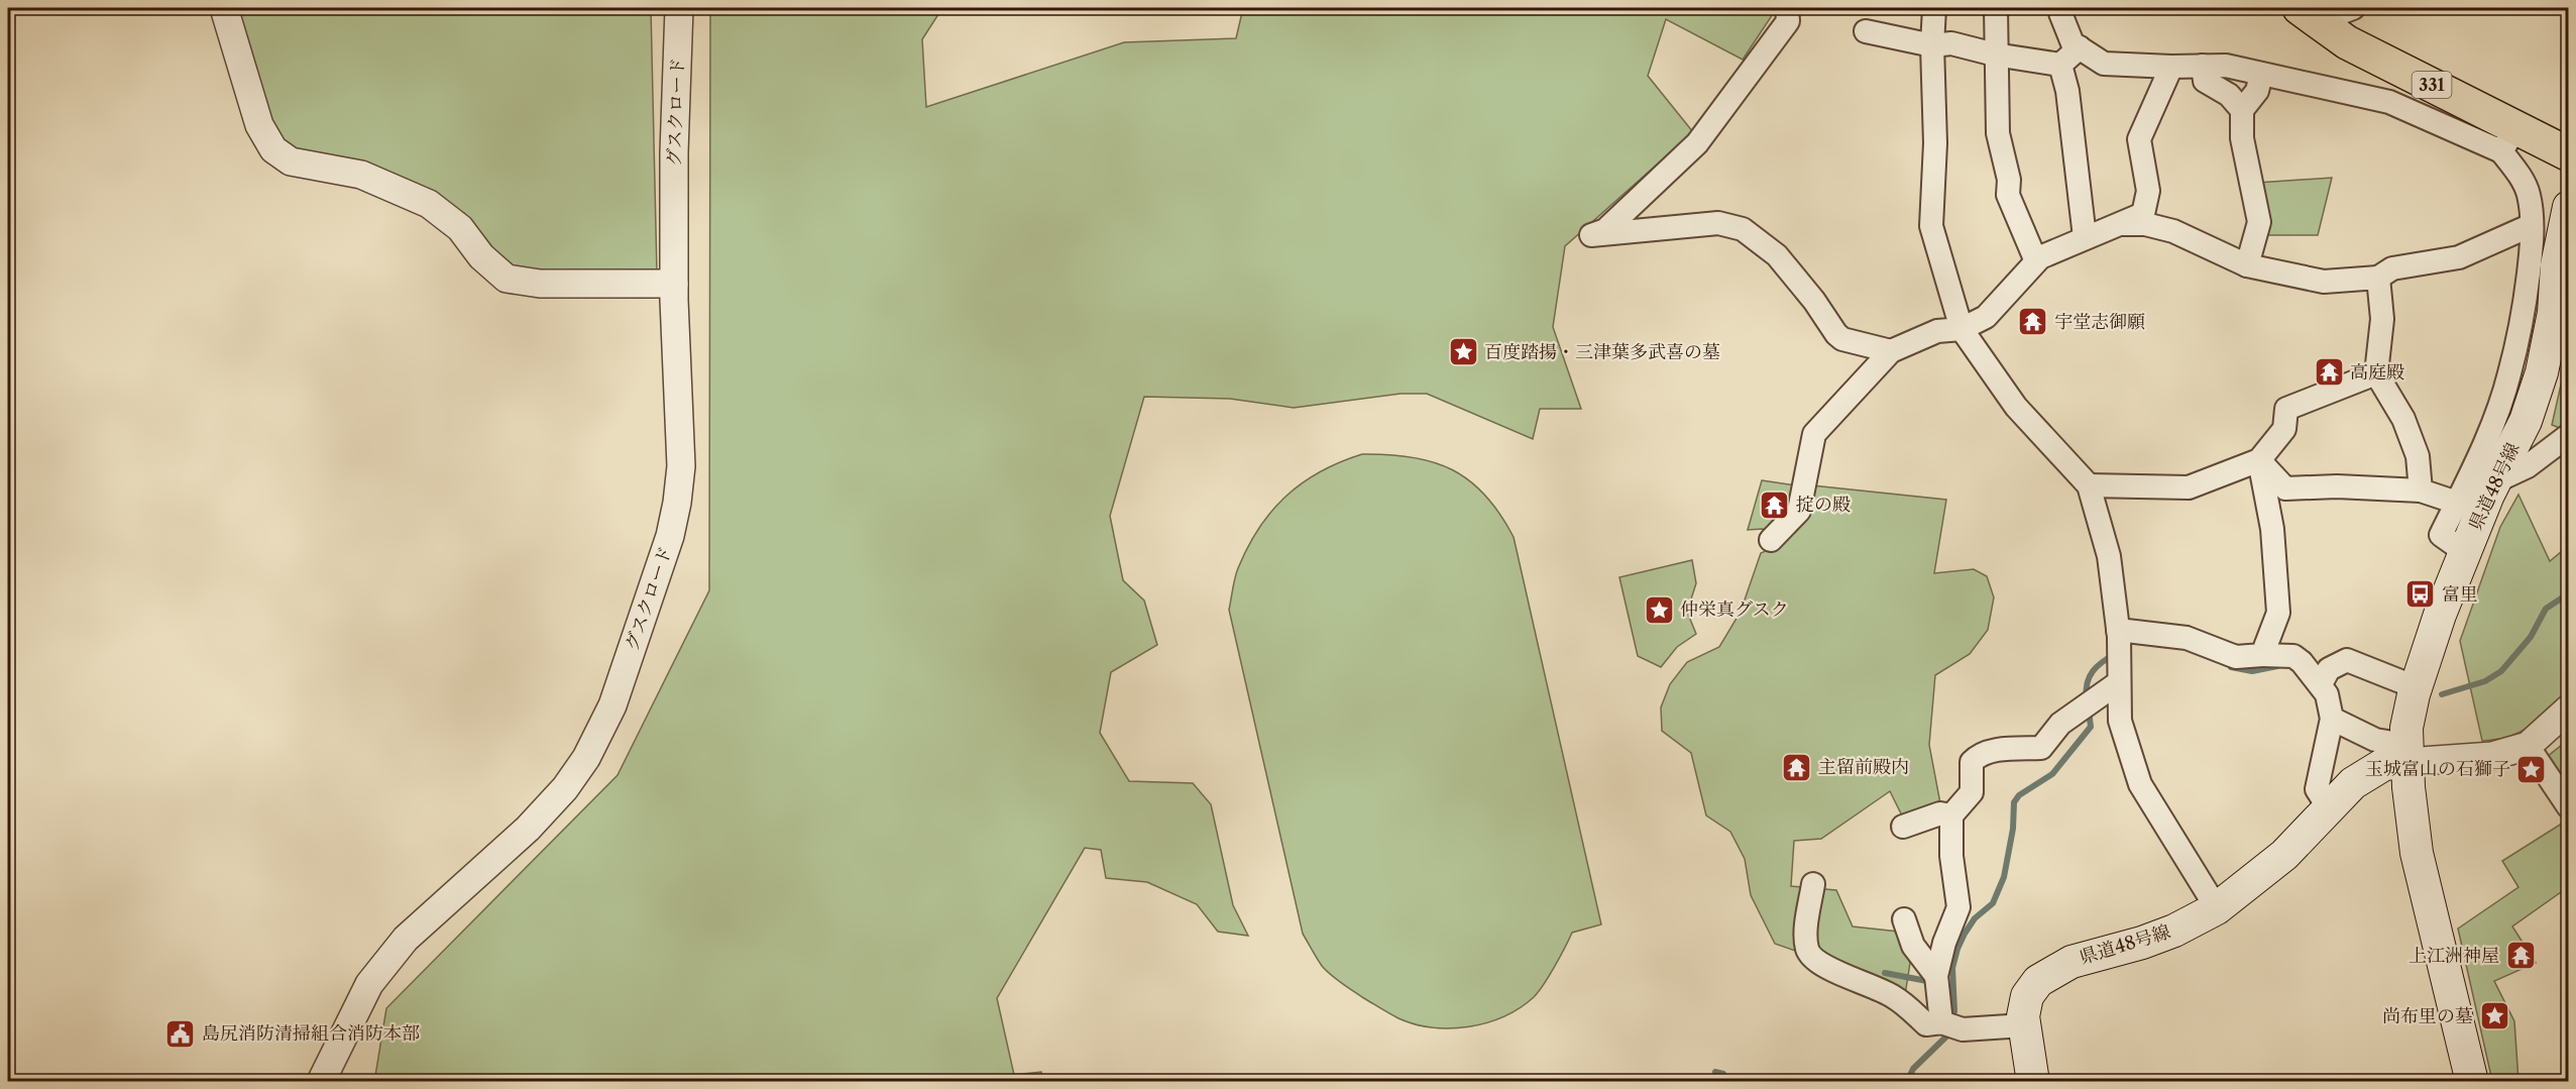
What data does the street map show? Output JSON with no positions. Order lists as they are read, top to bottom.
{
  "streets": {
    "highway": ["331"],
    "main road": ["県道48号線"],
    "street": ["グスクロード"]
  },
  "places": {
    "temple": [
      "宇堂志御願",
      "高庭殿",
      "掟の殿",
      "主留前殿内",
      "上江洲神屋"
    ],
    "place": [
      "百度踏揚・三津葉多武喜の墓",
      "仲栄真グスク",
      "玉城富山の石獅子",
      "尚布里の墓"
    ],
    "bus stop": ["富里"],
    "public building": ["島尻消防清掃組合消防本部"]
  }
}
